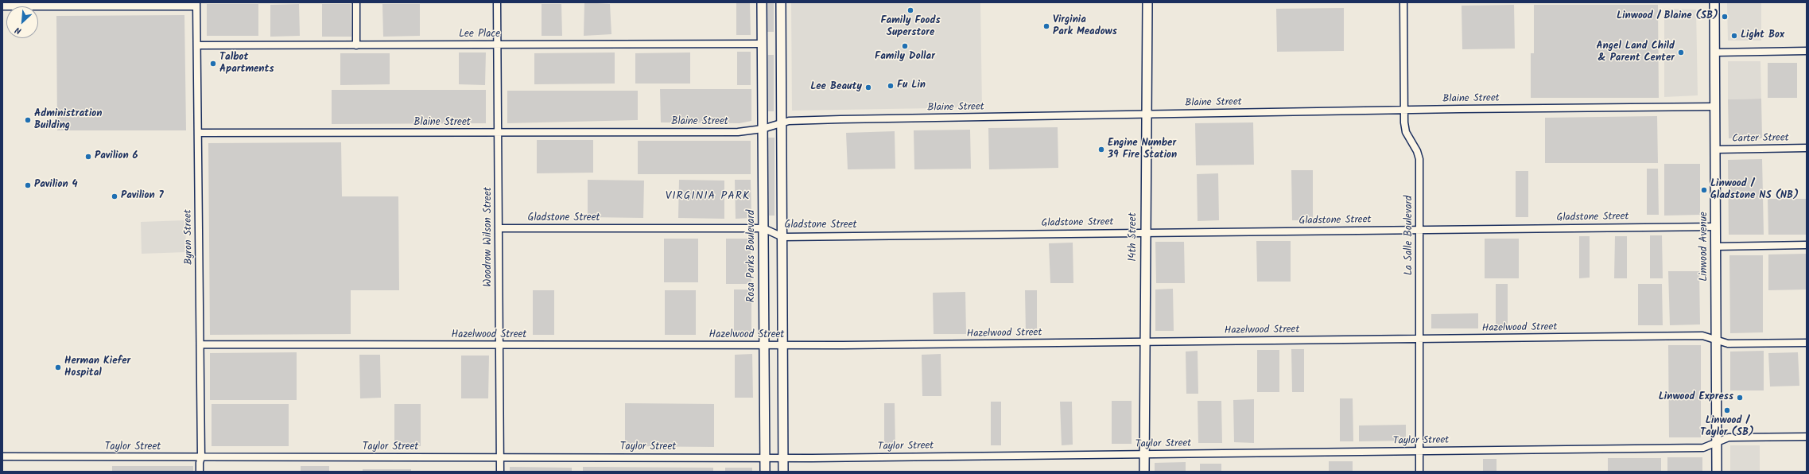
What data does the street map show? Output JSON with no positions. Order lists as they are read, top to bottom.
{
  "streets": {
    "street": [
      "Lee Place",
      "Blaine Street",
      "Carter Street",
      "Gladstone Street",
      "La Salle Boulevard",
      "Byron Street",
      "Woodrow Wilson Street",
      "14th Street",
      "Linwood Avenue",
      "Rosa Parks Boulevard",
      "Hazelwood Street",
      "Taylor Street"
    ]
  },
  "crossings": [
    ["Lee Place", "Byron Street"],
    ["Lee Place", "Woodrow Wilson Street"],
    ["Lee Place", "Rosa Parks Boulevard"],
    ["Blaine Street", "La Salle Boulevard"],
    ["Blaine Street", "Byron Street"],
    ["Blaine Street", "Woodrow Wilson Street"],
    ["Blaine Street", "14th Street"],
    ["Blaine Street", "Linwood Avenue"],
    ["Blaine Street", "Rosa Parks Boulevard"],
    ["Carter Street", "Linwood Avenue"],
    ["Gladstone Street", "La Salle Boulevard"],
    ["Gladstone Street", "Woodrow Wilson Street"],
    ["Gladstone Street", "14th Street"],
    ["Gladstone Street", "Linwood Avenue"],
    ["Gladstone Street", "Rosa Parks Boulevard"],
    ["La Salle Boulevard", "Hazelwood Street"],
    ["La Salle Boulevard", "Taylor Street"],
    ["Byron Street", "Hazelwood Street"],
    ["Byron Street", "Taylor Street"],
    ["Woodrow Wilson Street", "Hazelwood Street"],
    ["Woodrow Wilson Street", "Taylor Street"],
    ["14th Street", "Hazelwood Street"],
    ["14th Street", "Taylor Street"],
    ["Linwood Avenue", "Hazelwood Street"],
    ["Linwood Avenue", "Taylor Street"],
    ["Rosa Parks Boulevard", "Hazelwood Street"],
    ["Rosa Parks Boulevard", "Taylor Street"]
  ],
  "districts": ["VIRGINIA PARK"],
  "places": [
    "Family Foods Superstore",
    "Linwood / Blaine (SB)",
    "Virginia Park Meadows",
    "Light Box",
    "Family Dollar",
    "Angel Land Child & Parent Center",
    "Talbot Apartments",
    "Fu Lin",
    "Lee Beauty",
    "Administration Building",
    "Engine Number 39 Fire Station",
    "Pavilion 6",
    "Pavilion 4",
    "Linwood / Gladstone NS (NB)",
    "Pavilion 7",
    "Herman Kiefer Hospital",
    "Linwood Express",
    "Linwood / Taylor (SB)"
  ],
  "north": "bottom left"
}
